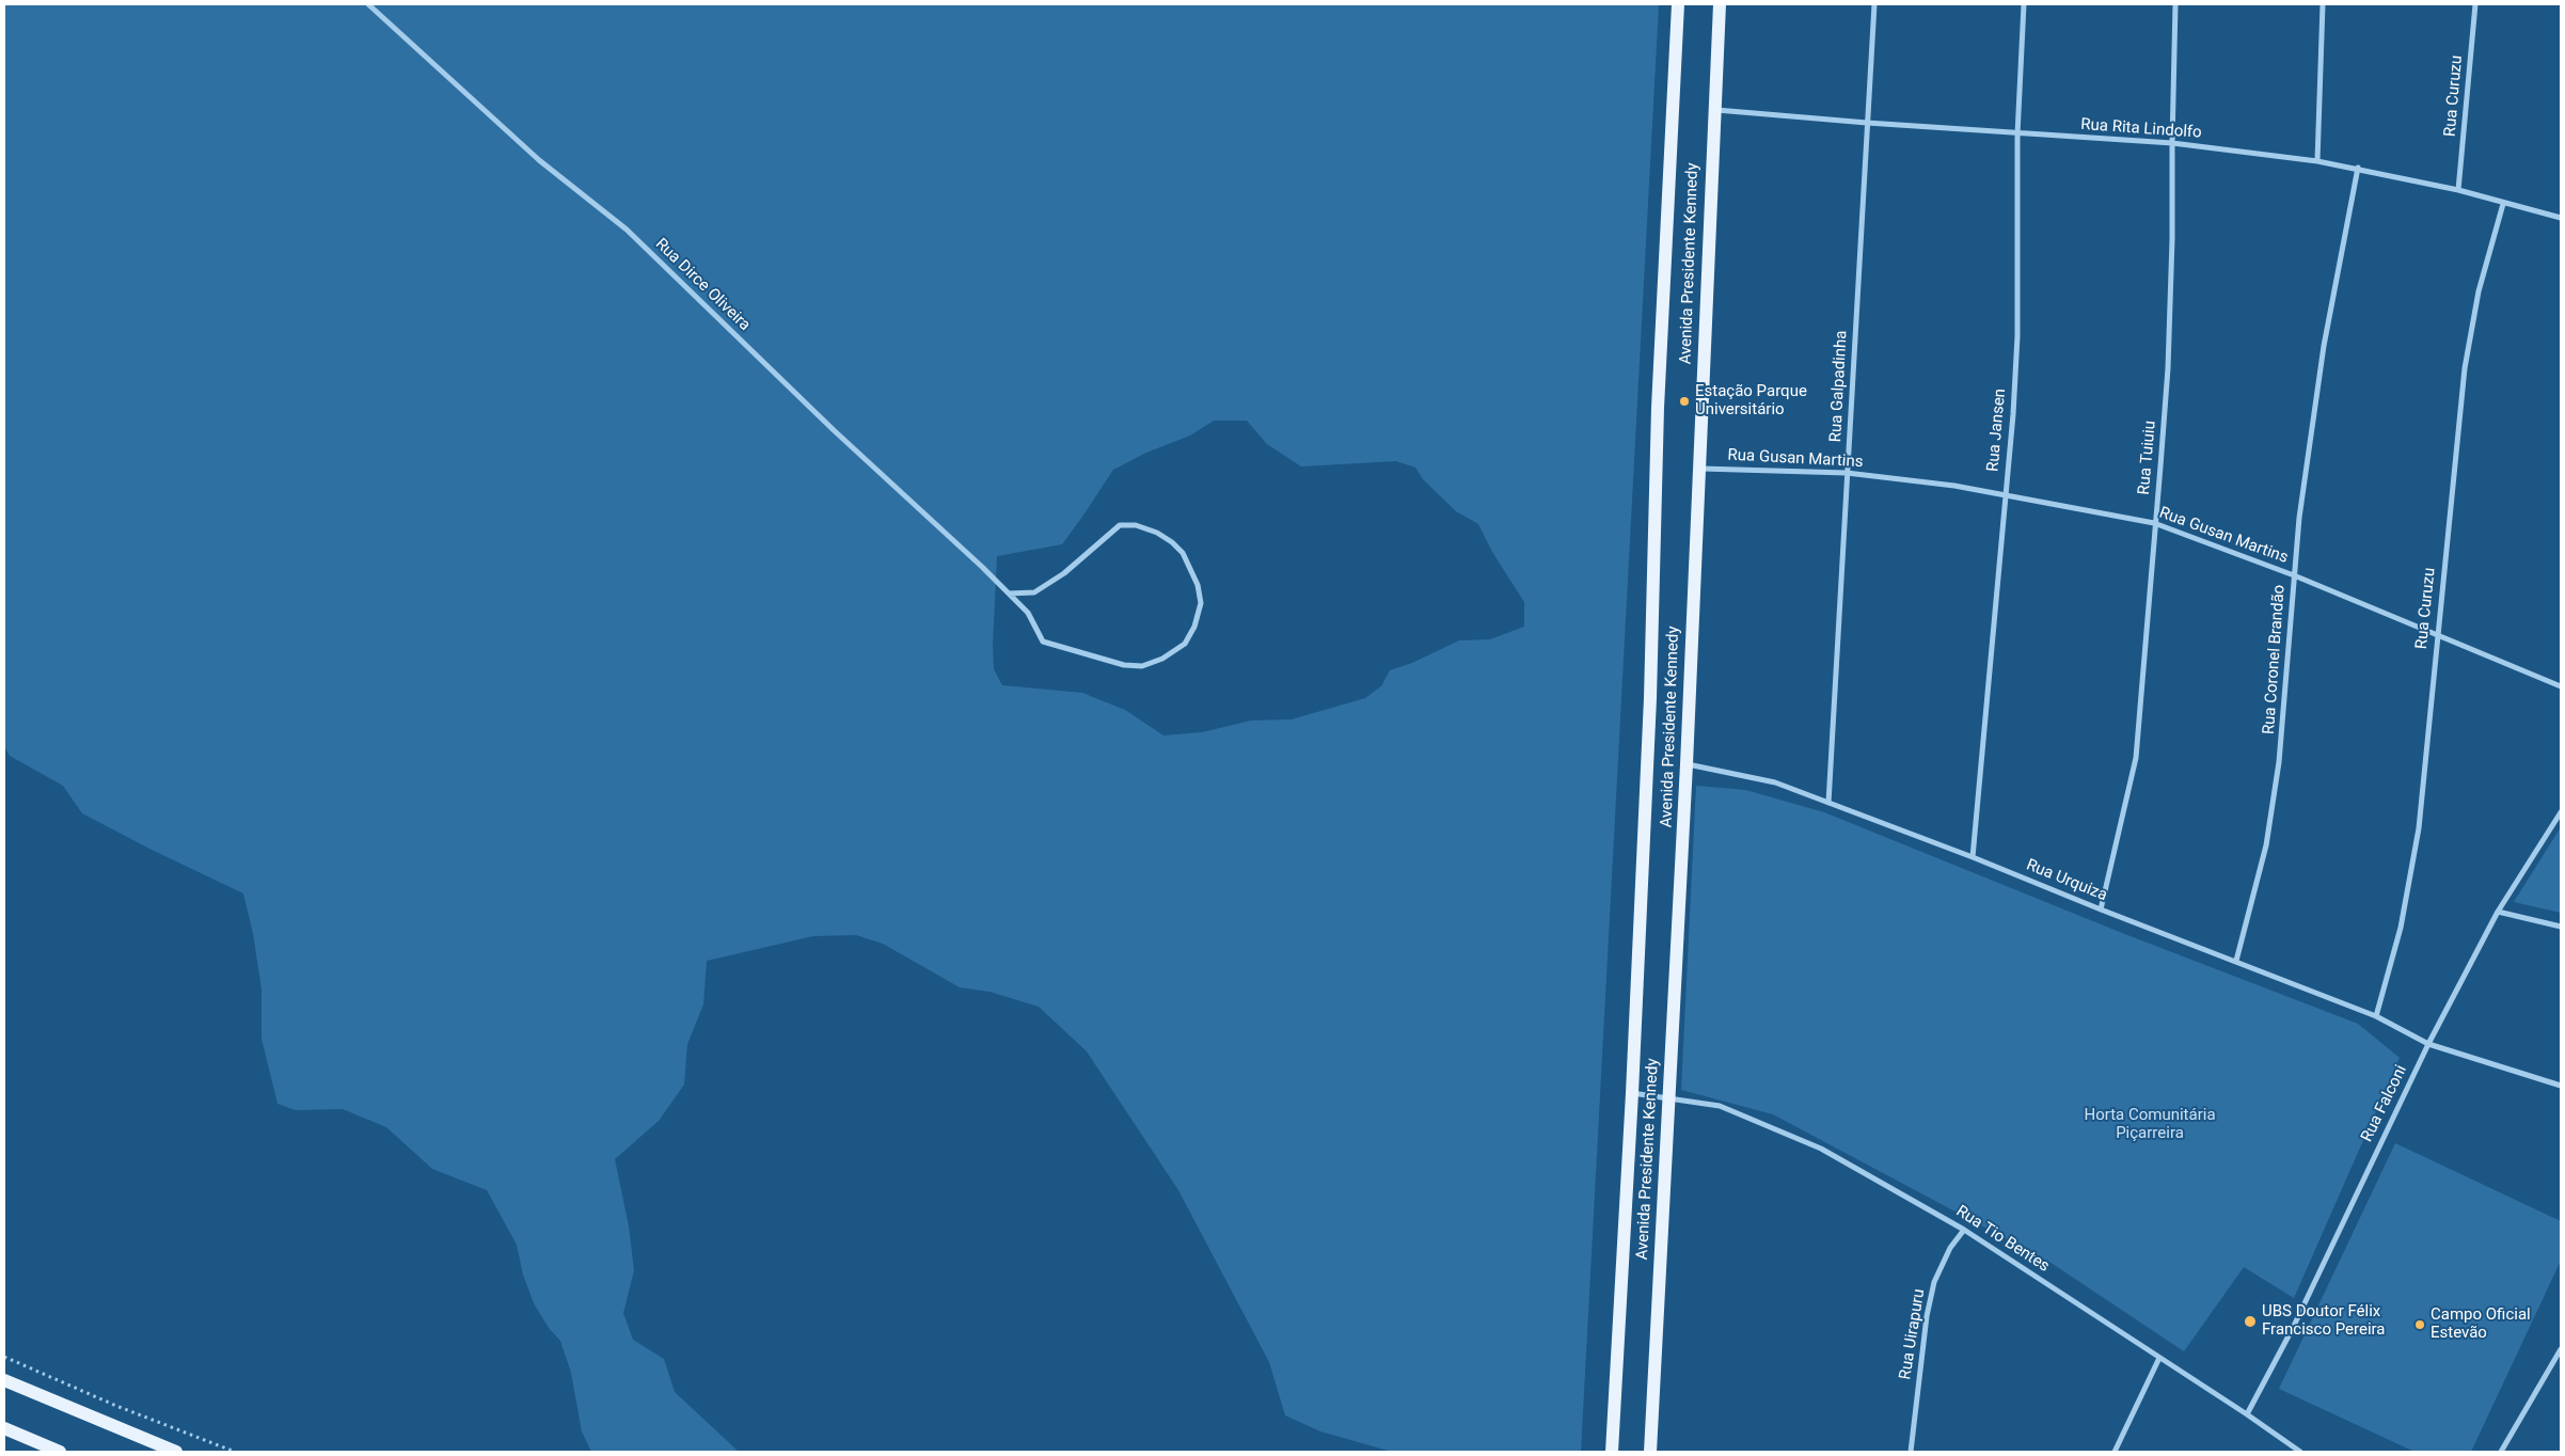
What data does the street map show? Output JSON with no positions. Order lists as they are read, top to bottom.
{
  "streets": {
    "main road": ["Avenida Presidente Kennedy"],
    "street": [
      "Rua Curuzu",
      "Rua Rita Lindolfo",
      "Rua Dirce Oliveira",
      "Rua Galpadinha",
      "Rua Jansen",
      "Rua Tuiuiu",
      "Rua Gusan Martins",
      "Rua Coronel Brandão",
      "Rua Urquiza",
      "Rua Falconi",
      "Rua Tio Bentes",
      "Rua Uirapuru"
    ]
  },
  "crossings": [
    ["Rua Curuzu", "Rua Rita Lindolfo"],
    ["Rua Curuzu", "Rua Gusan Martins"],
    ["Rua Curuzu", "Rua Urquiza"],
    ["Rua Rita Lindolfo", "Avenida Presidente Kennedy"],
    ["Rua Rita Lindolfo", "Rua Galpadinha"],
    ["Rua Rita Lindolfo", "Rua Jansen"],
    ["Rua Rita Lindolfo", "Rua Tuiuiu"],
    ["Rua Rita Lindolfo", "Rua Coronel Brandão"],
    ["Avenida Presidente Kennedy", "Rua Gusan Martins"],
    ["Avenida Presidente Kennedy", "Rua Urquiza"],
    ["Avenida Presidente Kennedy", "Rua Tio Bentes"],
    ["Rua Galpadinha", "Rua Gusan Martins"],
    ["Rua Galpadinha", "Rua Urquiza"],
    ["Rua Jansen", "Rua Gusan Martins"],
    ["Rua Jansen", "Rua Urquiza"],
    ["Rua Tuiuiu", "Rua Gusan Martins"],
    ["Rua Tuiuiu", "Rua Urquiza"],
    ["Rua Gusan Martins", "Rua Coronel Brandão"],
    ["Rua Coronel Brandão", "Rua Urquiza"],
    ["Rua Urquiza", "Rua Falconi"],
    ["Rua Falconi", "Rua Tio Bentes"],
    ["Rua Tio Bentes", "Rua Uirapuru"]
  ],
  "parks": ["Horta Comunitária Piçarreira"],
  "places": ["Estação Parque Universitário", "UBS Doutor Félix Francisco Pereira", "Campo Oficial Estevão"]
}
